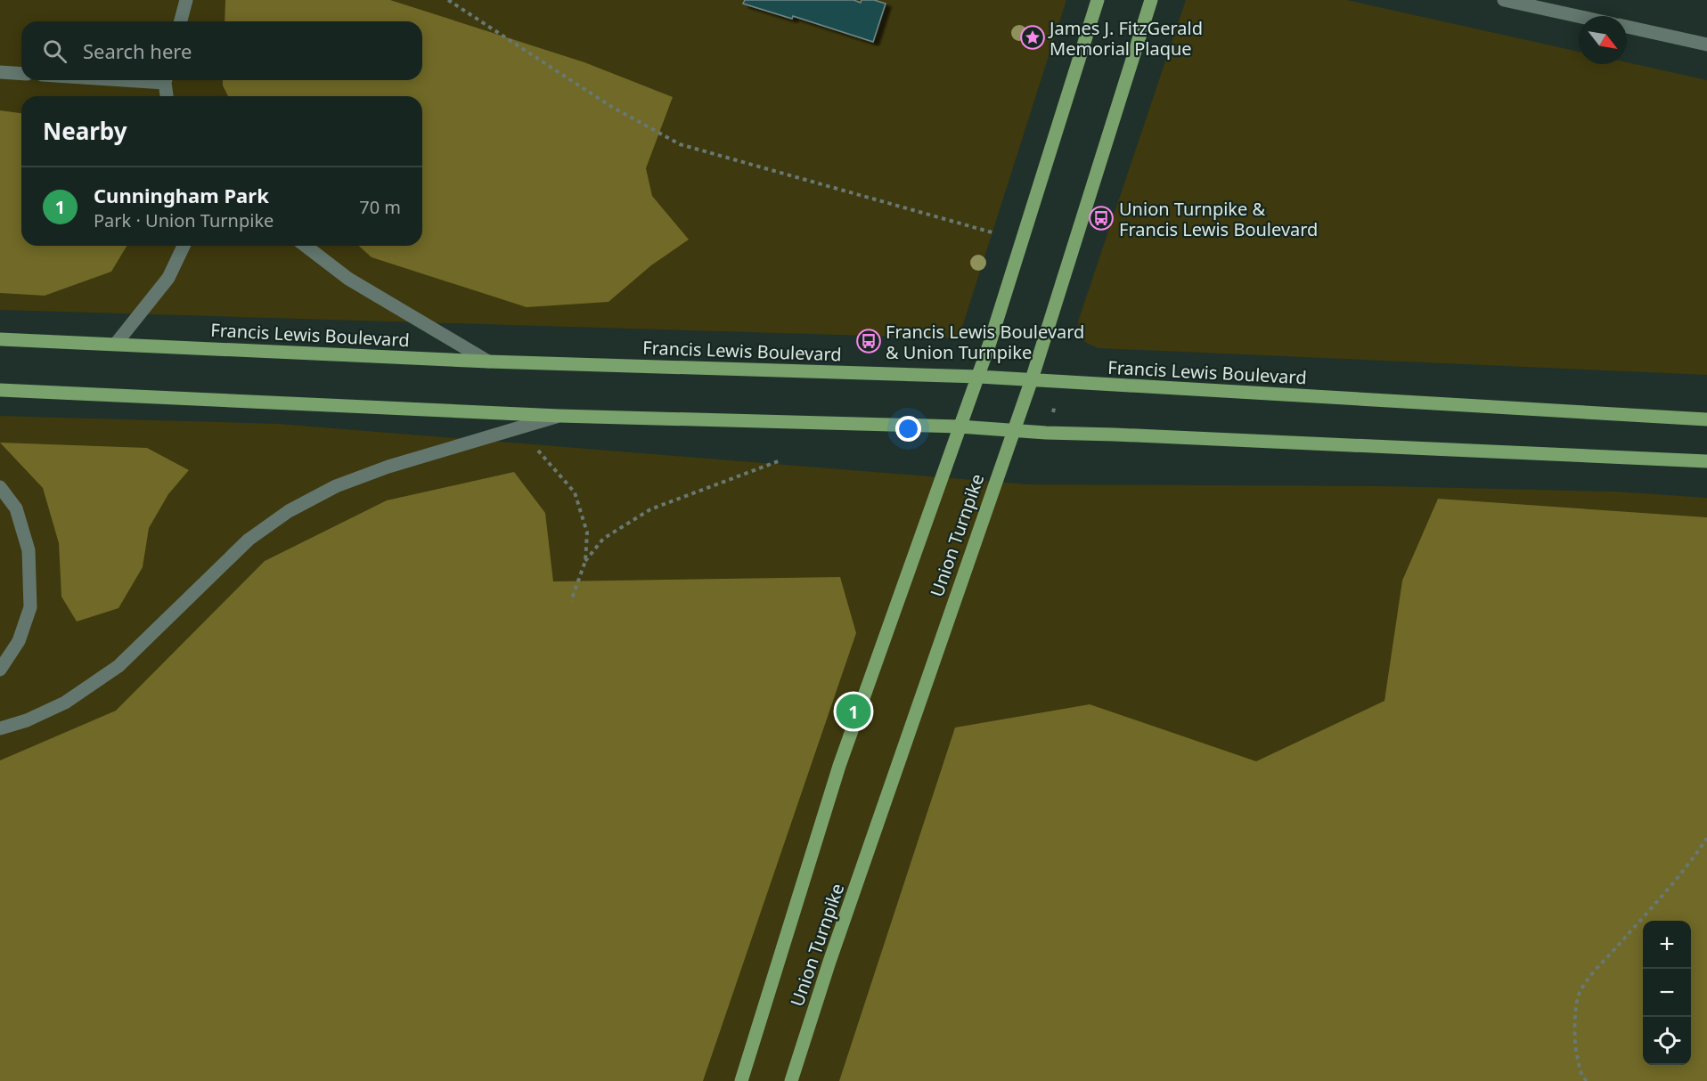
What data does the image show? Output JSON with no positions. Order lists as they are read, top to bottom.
{
  "streets": {
    "main road": ["Francis Lewis Boulevard", "Union Turnpike"]
  },
  "crossings": [
    ["Francis Lewis Boulevard", "Union Turnpike"]
  ],
  "places": {
    "place": ["James J. FitzGerald Memorial Plaque"],
    "bus stop": ["Union Turnpike & Francis Lewis Boulevard", "Francis Lewis Boulevard & Union Turnpike"]
  },
  "north": "bottom right",
  "page": {
    "search": "Search here",
    "heading": "Nearby",
    "list": [
      {
        "mark": "1",
        "name": "Cunningham Park",
        "note": "Park · Union Turnpike",
        "value": "70 m"
      }
    ],
    "pins": "1",
    "map_buttons": ["+", "−"]
  }
}
